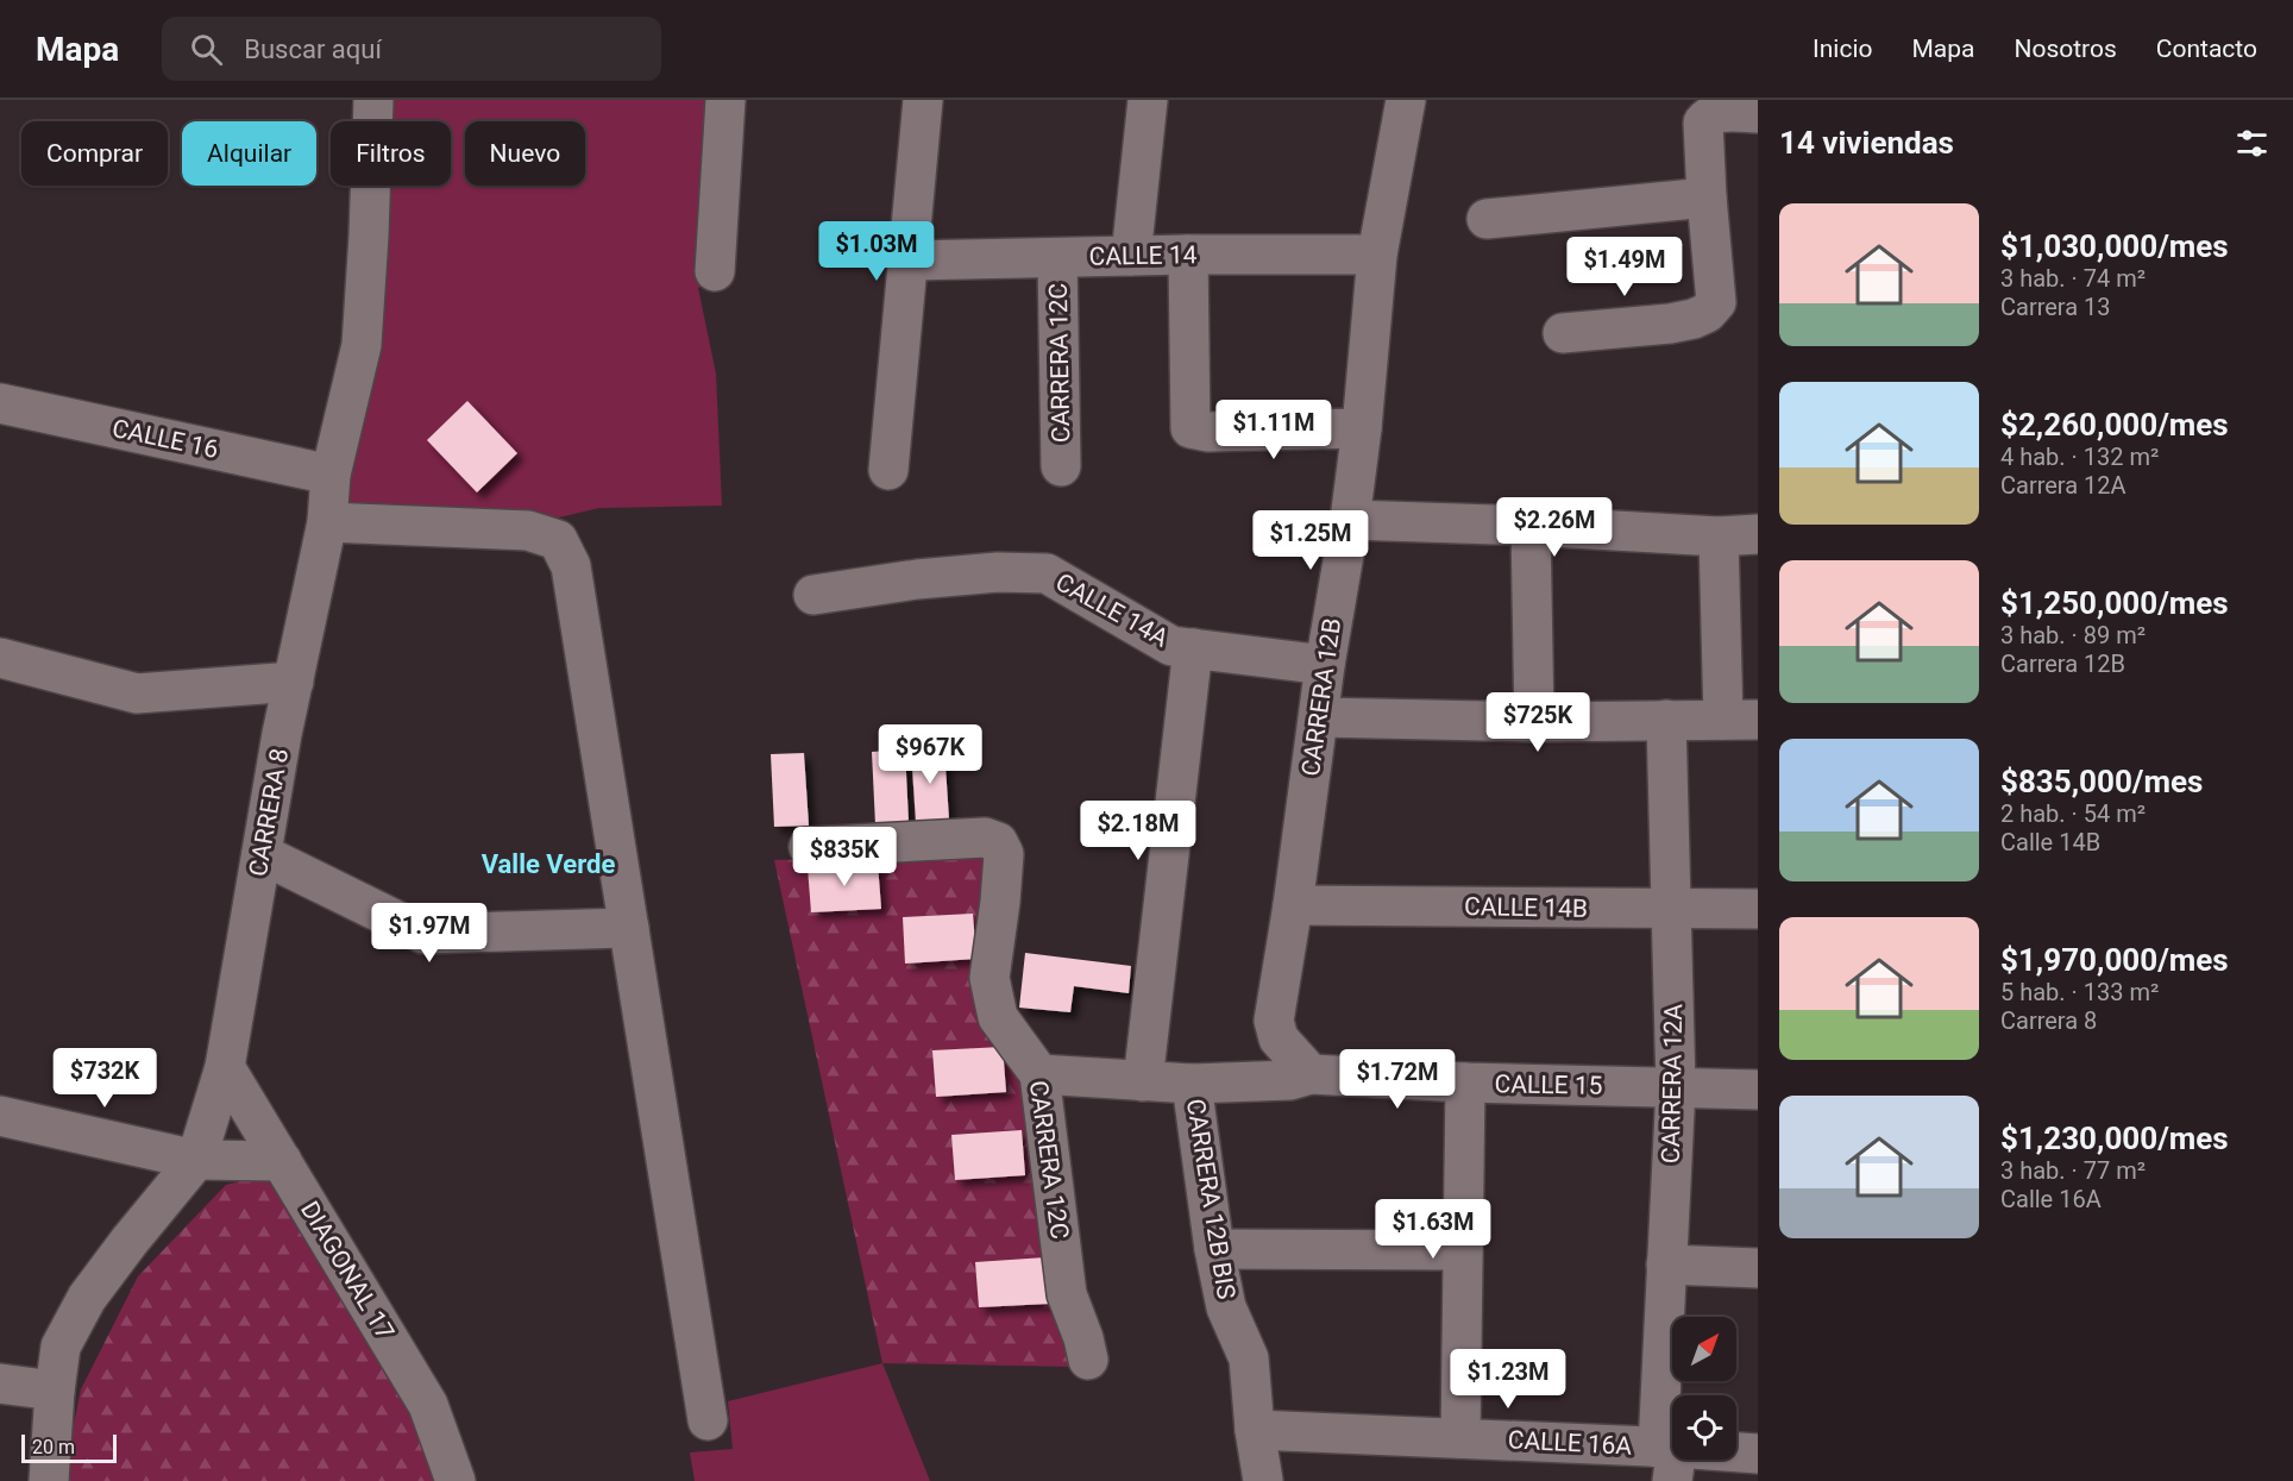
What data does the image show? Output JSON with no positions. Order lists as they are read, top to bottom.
{
  "streets": {
    "street": [
      "CALLE 14",
      "CARRERA 12C",
      "CALLE 16",
      "CALLE 14A",
      "CARRERA 12B",
      "CARRERA 8",
      "CALLE 14B",
      "CARRERA 12A",
      "CALLE 15",
      "CARRERA 12B BIS",
      "DIAGONAL 17",
      "CALLE 16A"
    ]
  },
  "crossings": [
    ["CALLE 14", "CARRERA 12C"],
    ["CALLE 14", "CARRERA 12B"],
    ["CARRERA 12C", "CALLE 15"],
    ["CALLE 16", "CARRERA 8"],
    ["CALLE 14A", "CARRERA 12B"],
    ["CARRERA 12B", "CALLE 14B"],
    ["CARRERA 12B", "CALLE 15"],
    ["CARRERA 8", "DIAGONAL 17"],
    ["CALLE 14B", "CARRERA 12A"],
    ["CARRERA 12A", "CALLE 15"],
    ["CARRERA 12A", "CALLE 16A"],
    ["CALLE 15", "CARRERA 12B BIS"],
    ["CARRERA 12B BIS", "CALLE 16A"]
  ],
  "districts": ["Valle Verde"],
  "scale_bar": "20 m",
  "north": "top right",
  "page": {
    "header": "Mapa",
    "search": "Buscar aquí",
    "nav": [
      "Inicio",
      "Mapa",
      "Nosotros",
      "Contacto"
    ],
    "heading": "14 viviendas",
    "chip": [
      "Comprar",
      "Alquilar",
      "Filtros",
      "Nuevo"
    ],
    "list": [
      {
        "name": "$1,030,000/mes",
        "note": "3 hab. · 74 m² · Carrera 13"
      },
      {
        "name": "$2,260,000/mes",
        "note": "4 hab. · 132 m² · Carrera 12A"
      },
      {
        "name": "$1,250,000/mes",
        "note": "3 hab. · 89 m² · Carrera 12B"
      },
      {
        "name": "$835,000/mes",
        "note": "2 hab. · 54 m² · Calle 14B"
      },
      {
        "name": "$1,970,000/mes",
        "note": "5 hab. · 133 m² · Carrera 8"
      },
      {
        "name": "$1,230,000/mes",
        "note": "3 hab. · 77 m² · Calle 16A"
      }
    ],
    "price": [
      "$1.03M",
      "$1.49M",
      "$1.11M",
      "$2.26M",
      "$1.25M",
      "$725K",
      "$967K",
      "$2.18M",
      "$835K",
      "$1.97M",
      "$732K",
      "$1.72M",
      "$1.63M",
      "$1.23M"
    ],
    "scale": "20 m"
  }
}
